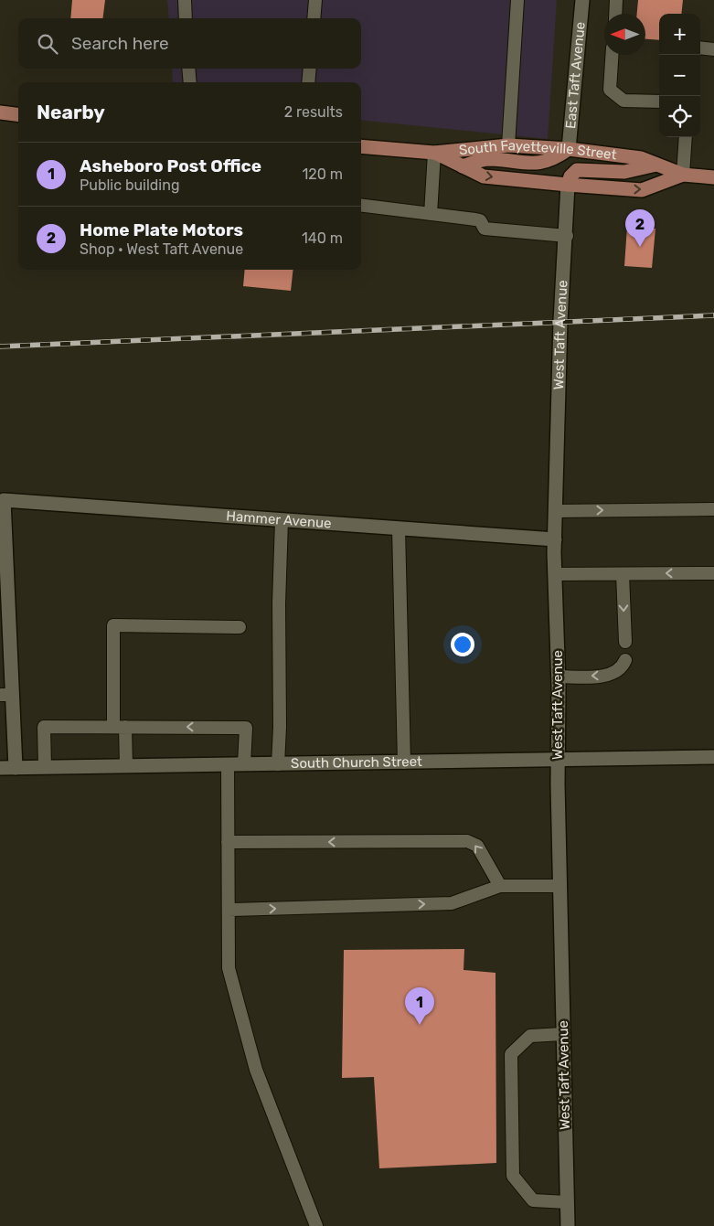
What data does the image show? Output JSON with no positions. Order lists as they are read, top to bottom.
{
  "streets": {
    "main road": ["South Fayetteville Street"],
    "street": [
      "East Taft Avenue",
      "West Taft Avenue",
      "Hammer Avenue",
      "South Church Street"
    ]
  },
  "crossings": [
    ["East Taft Avenue", "South Fayetteville Street"],
    ["West Taft Avenue", "Hammer Avenue"],
    ["West Taft Avenue", "South Church Street"]
  ],
  "north": "left",
  "page": {
    "map_buttons": ["+", "−"],
    "search": "Search here",
    "heading": ["Nearby", "2 results"],
    "list": [
      {
        "mark": "1",
        "name": "Asheboro Post Office",
        "note": "Public building",
        "value": "120 m"
      },
      {
        "mark": "2",
        "name": "Home Plate Motors",
        "note": "Shop · West Taft Avenue",
        "value": "140 m"
      }
    ],
    "pins": ["2", "1"]
  }
}
